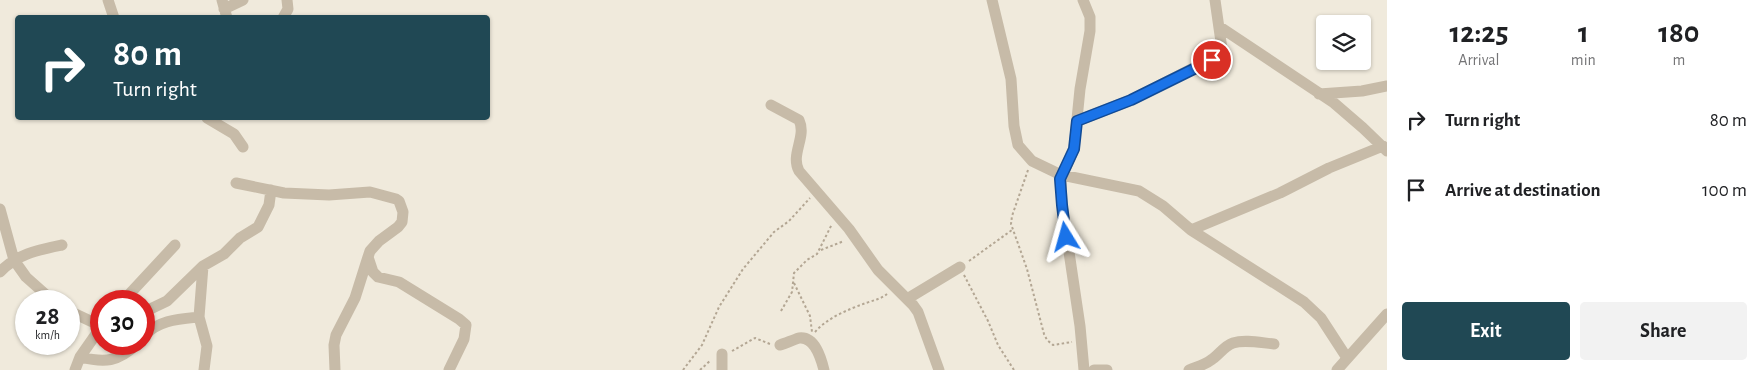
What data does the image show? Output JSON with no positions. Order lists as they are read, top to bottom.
{
  "page": {
    "eta": [
      "12:25",
      "Arrival",
      "1",
      "min",
      "180",
      "m"
    ],
    "turn": ["80 m", "Turn right"],
    "list": [
      {
        "name": "Turn right",
        "value": "80 m"
      },
      {
        "name": "Arrive at destination",
        "value": "100 m"
      }
    ],
    "speed": "28 km/h",
    "limit": "30",
    "buttons": ["Exit", "Share"]
  }
}
